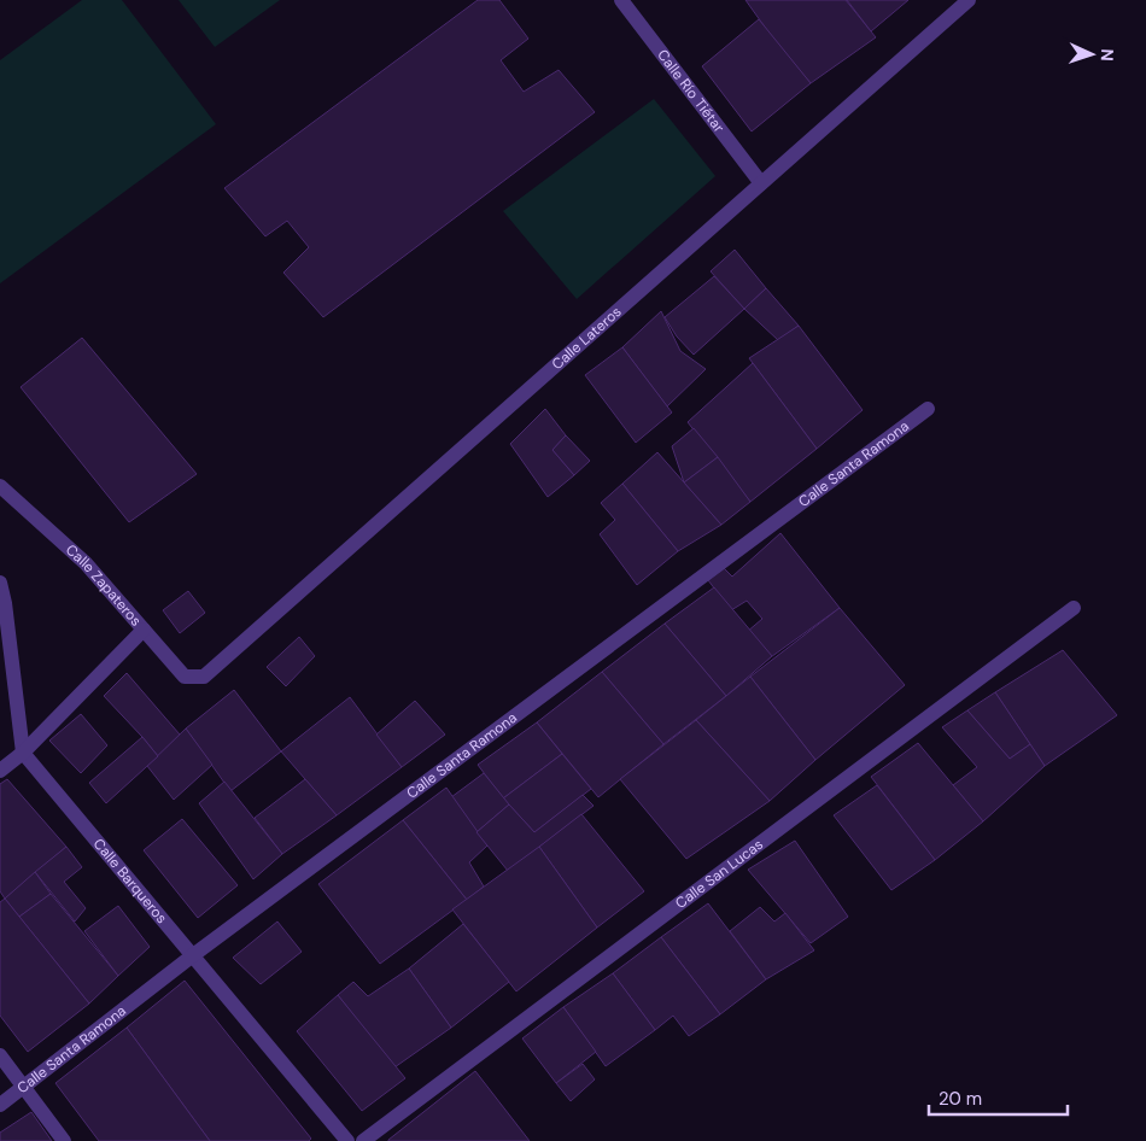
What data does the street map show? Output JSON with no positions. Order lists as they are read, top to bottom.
{
  "streets": {
    "street": [
      "Calle Río Tiétar",
      "Calle Lateros",
      "Calle Santa Ramona",
      "Calle Zapateros",
      "Calle San Lucas",
      "Calle Barqueros"
    ]
  },
  "crossings": [
    ["Calle Río Tiétar", "Calle Lateros"],
    ["Calle Lateros", "Calle Zapateros"],
    ["Calle Santa Ramona", "Calle Barqueros"]
  ],
  "scale_bar": "20 m",
  "north": "right"
}
